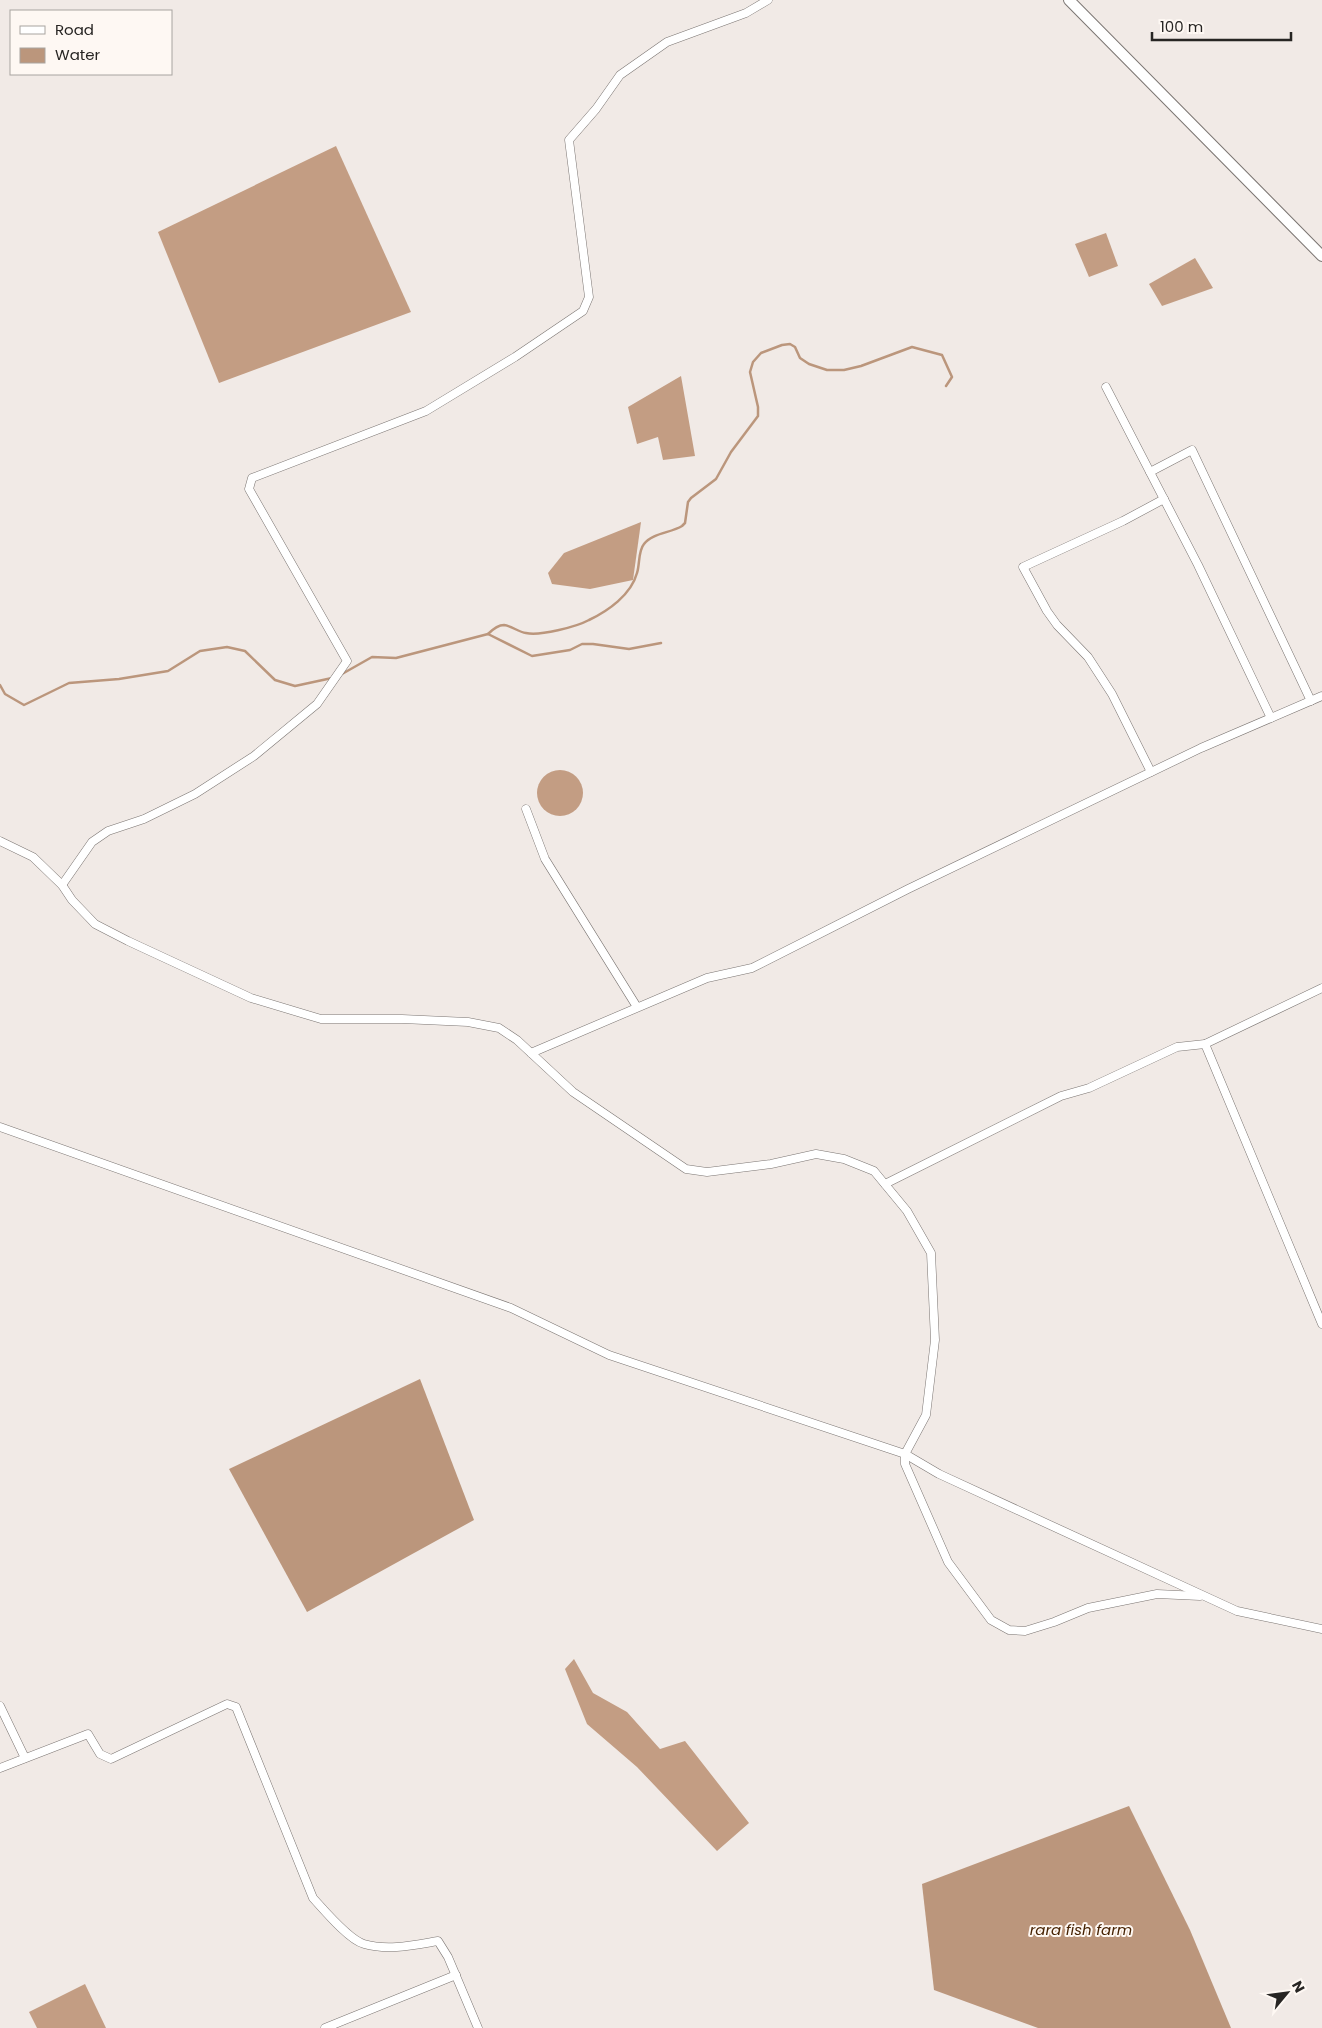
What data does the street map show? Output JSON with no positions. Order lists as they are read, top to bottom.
{
  "water": ["rara fish farm"],
  "legend": ["Road", "Water"],
  "scale_bar": "100 m",
  "north": "top right"
}
